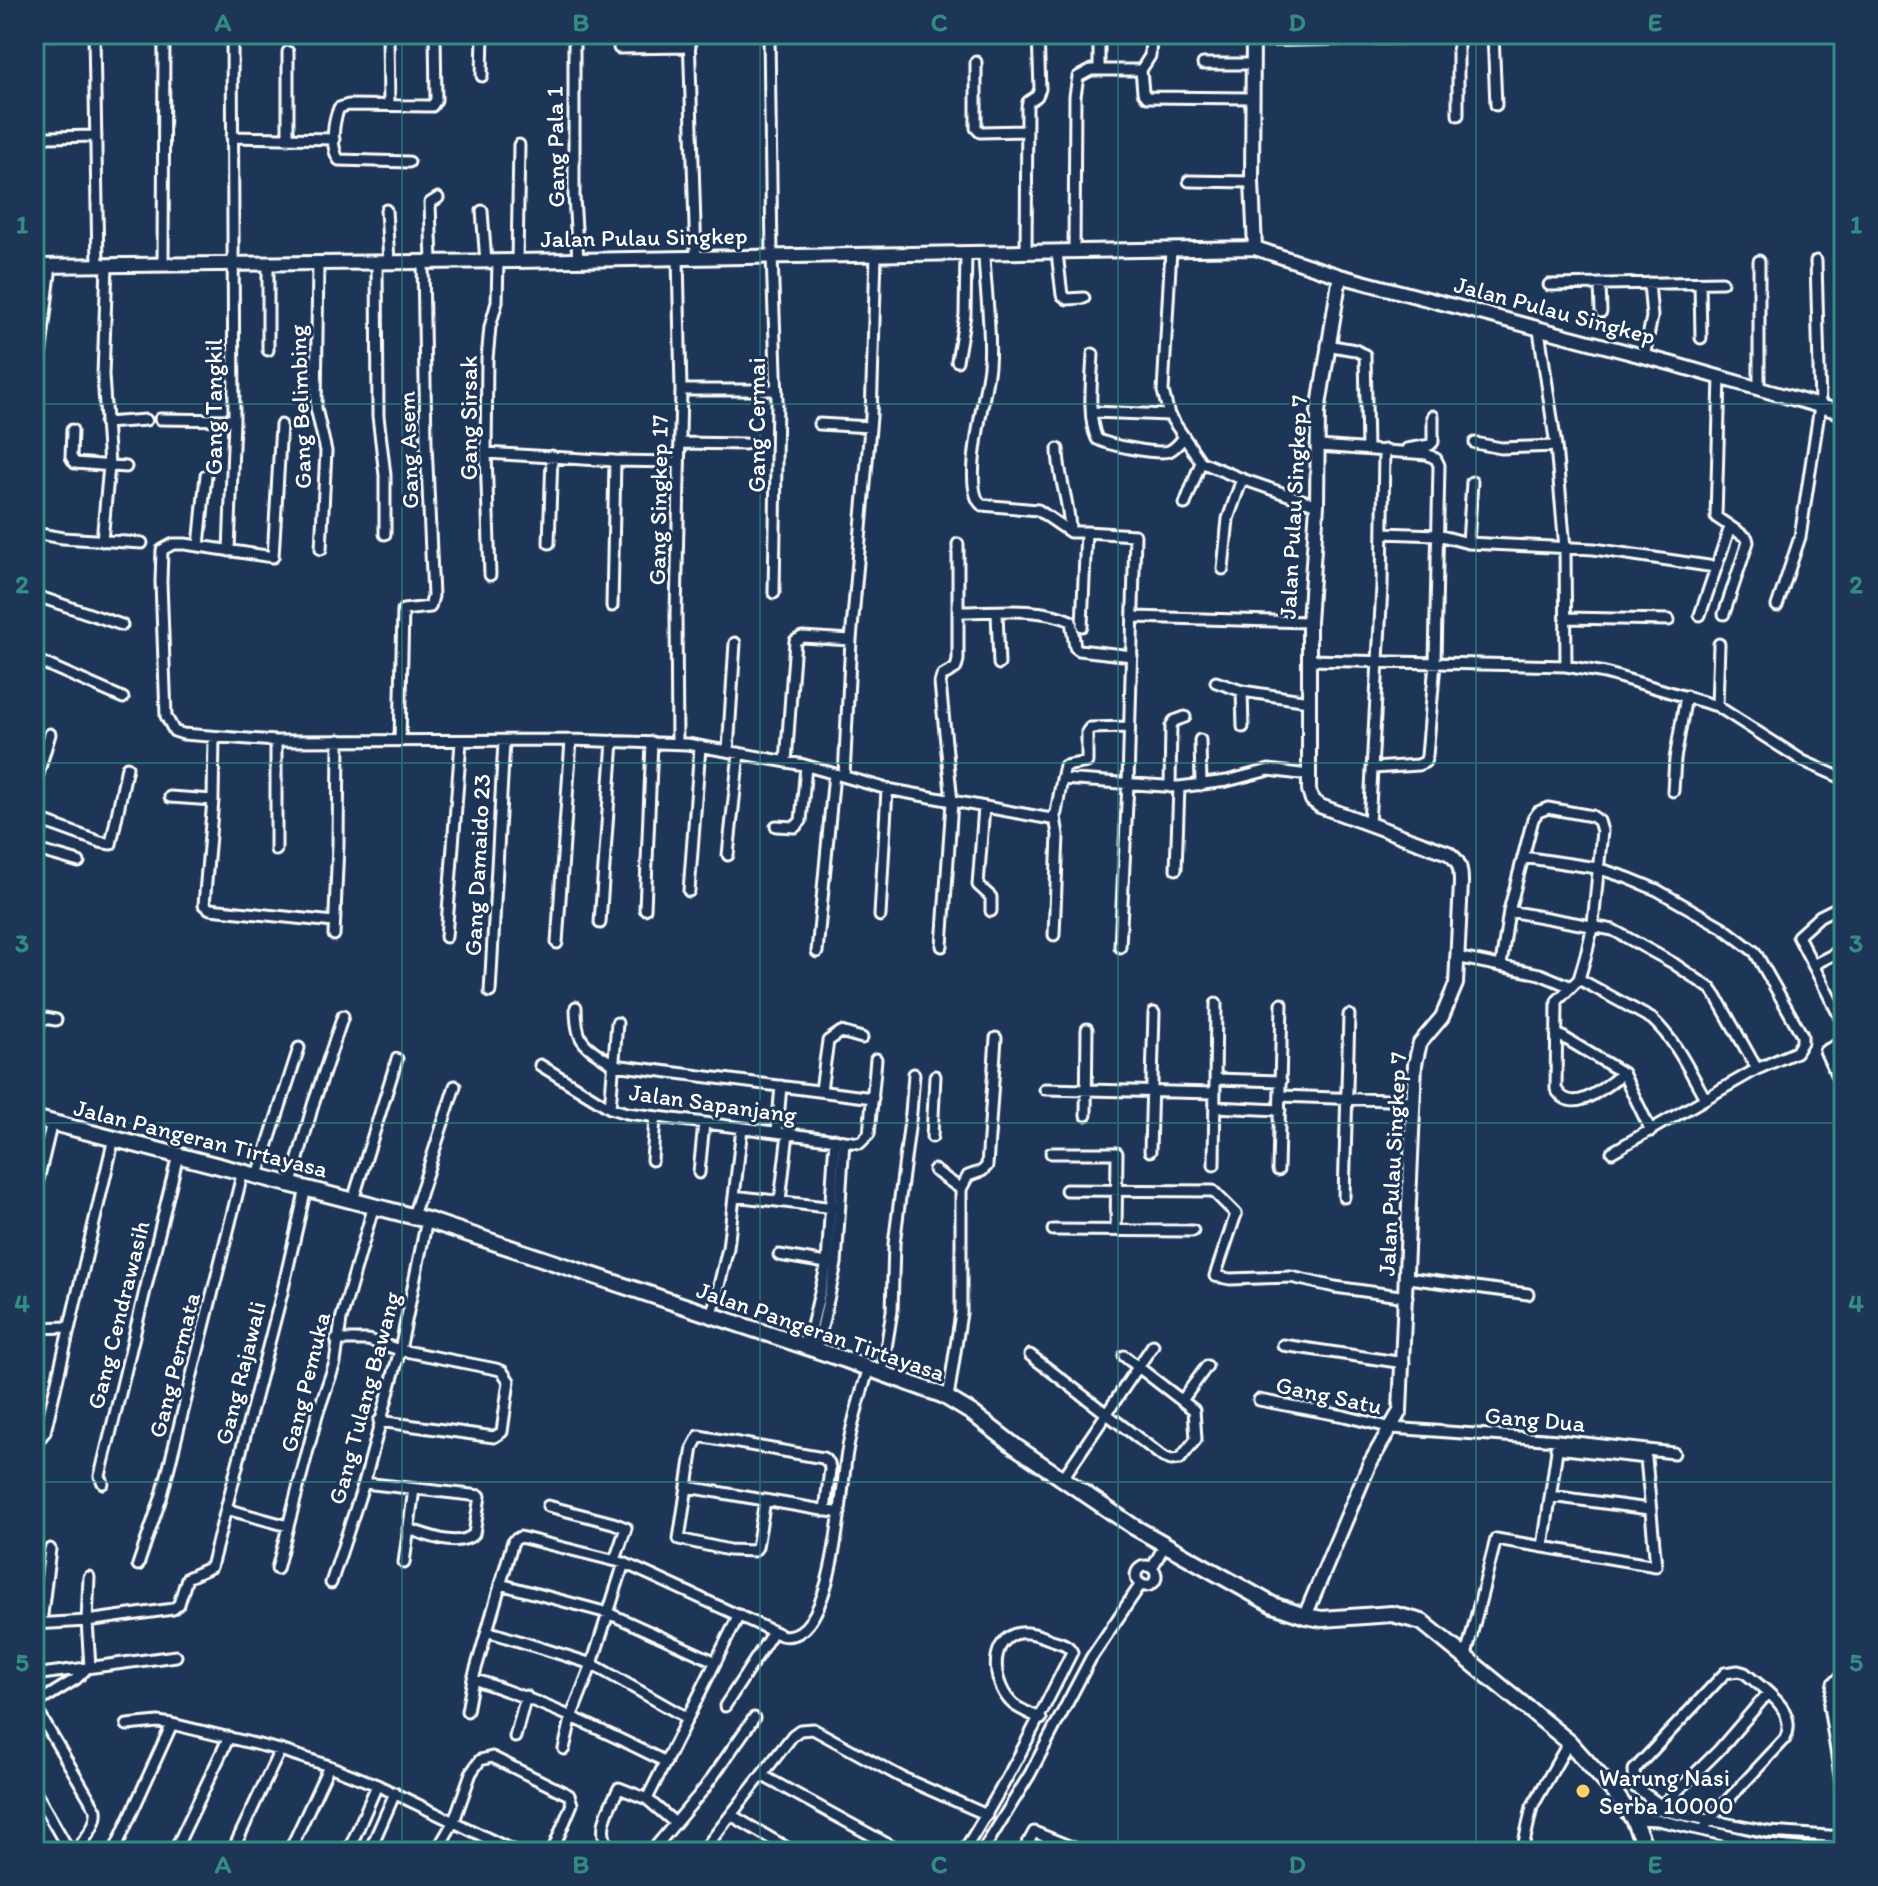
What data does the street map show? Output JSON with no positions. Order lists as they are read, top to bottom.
{
  "streets": {
    "main road": ["Jalan Pangeran Tirtayasa"],
    "street": [
      "Gang Pala 1",
      "Jalan Pulau Singkep",
      "Gang Tangkil",
      "Gang Belimbing",
      "Gang Sirsak",
      "Gang Cermai",
      "Gang Asem",
      "Gang Singkep 17",
      "Jalan Pulau Singkep 7",
      "Gang Damaido 23",
      "Jalan Sapanjang",
      "Gang Cendrawasih",
      "Gang Permata",
      "Gang Rajawali",
      "Gang Pemuka",
      "Gang Satu",
      "Gang Tulang Bawang",
      "Gang Dua"
    ]
  },
  "crossings": [
    ["Gang Pala 1", "Jalan Pulau Singkep"],
    ["Jalan Pulau Singkep", "Gang Tangkil"],
    ["Jalan Pulau Singkep", "Gang Belimbing"],
    ["Jalan Pulau Singkep", "Gang Sirsak"],
    ["Jalan Pulau Singkep", "Gang Cermai"],
    ["Jalan Pulau Singkep", "Gang Asem"],
    ["Jalan Pulau Singkep", "Gang Singkep 17"],
    ["Jalan Pulau Singkep", "Jalan Pulau Singkep 7"],
    ["Jalan Pulau Singkep 7", "Jalan Pangeran Tirtayasa"],
    ["Jalan Pulau Singkep 7", "Gang Satu"],
    ["Jalan Pulau Singkep 7", "Gang Dua"],
    ["Jalan Pangeran Tirtayasa", "Gang Cendrawasih"],
    ["Jalan Pangeran Tirtayasa", "Gang Permata"],
    ["Jalan Pangeran Tirtayasa", "Gang Rajawali"],
    ["Jalan Pangeran Tirtayasa", "Gang Pemuka"],
    ["Jalan Pangeran Tirtayasa", "Gang Tulang Bawang"],
    ["Gang Satu", "Gang Dua"]
  ],
  "places": ["Warung Nasi Serba 10000"],
  "grid": {
    "columns": [
      "A",
      "B",
      "C",
      "D",
      "E"
    ],
    "rows": [
      "1",
      "2",
      "3",
      "4",
      "5"
    ]
  }
}
